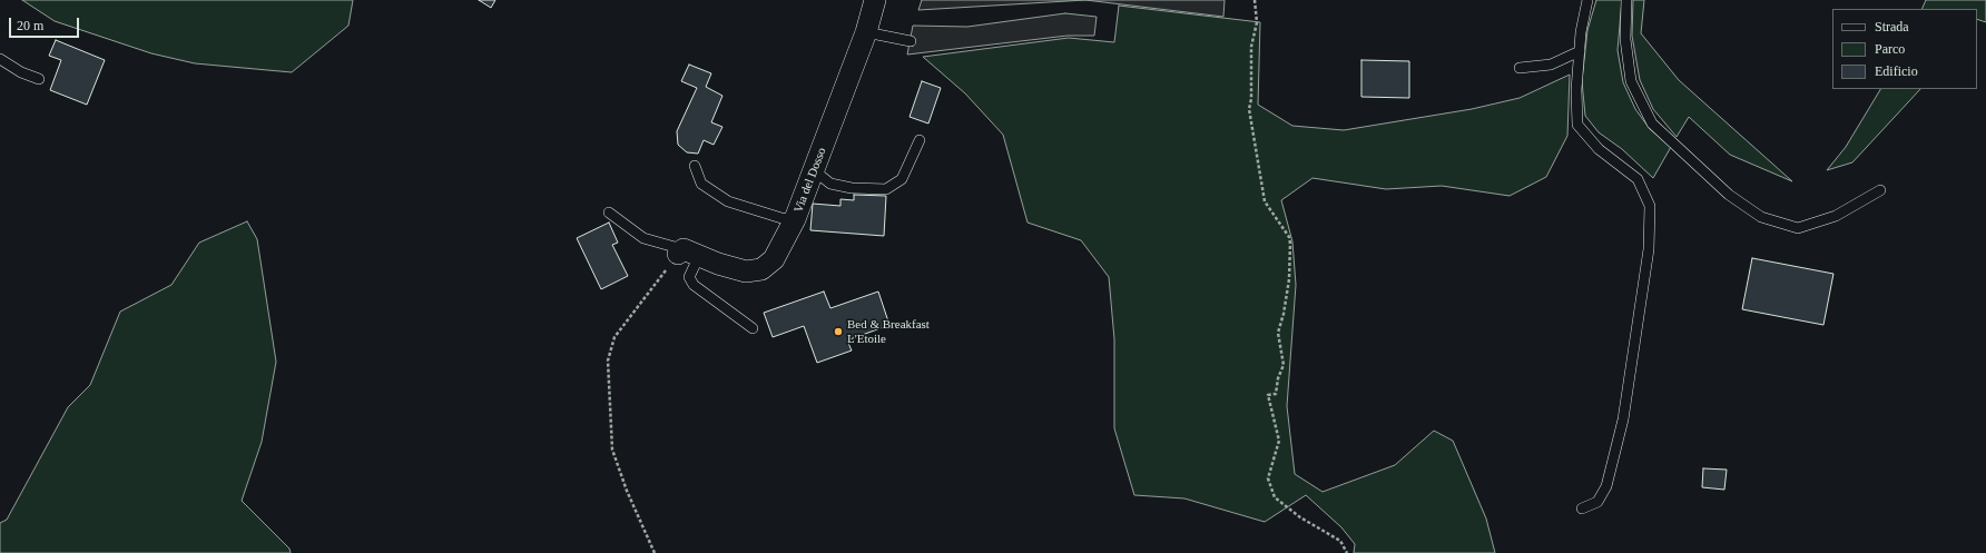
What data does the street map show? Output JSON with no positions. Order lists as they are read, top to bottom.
{
  "streets": {
    "street": ["Via del Dosso"]
  },
  "places": ["Bed & Breakfast L'Etoile"],
  "legend": ["Strada", "Parco", "Edificio"],
  "scale_bar": "20 m"
}
